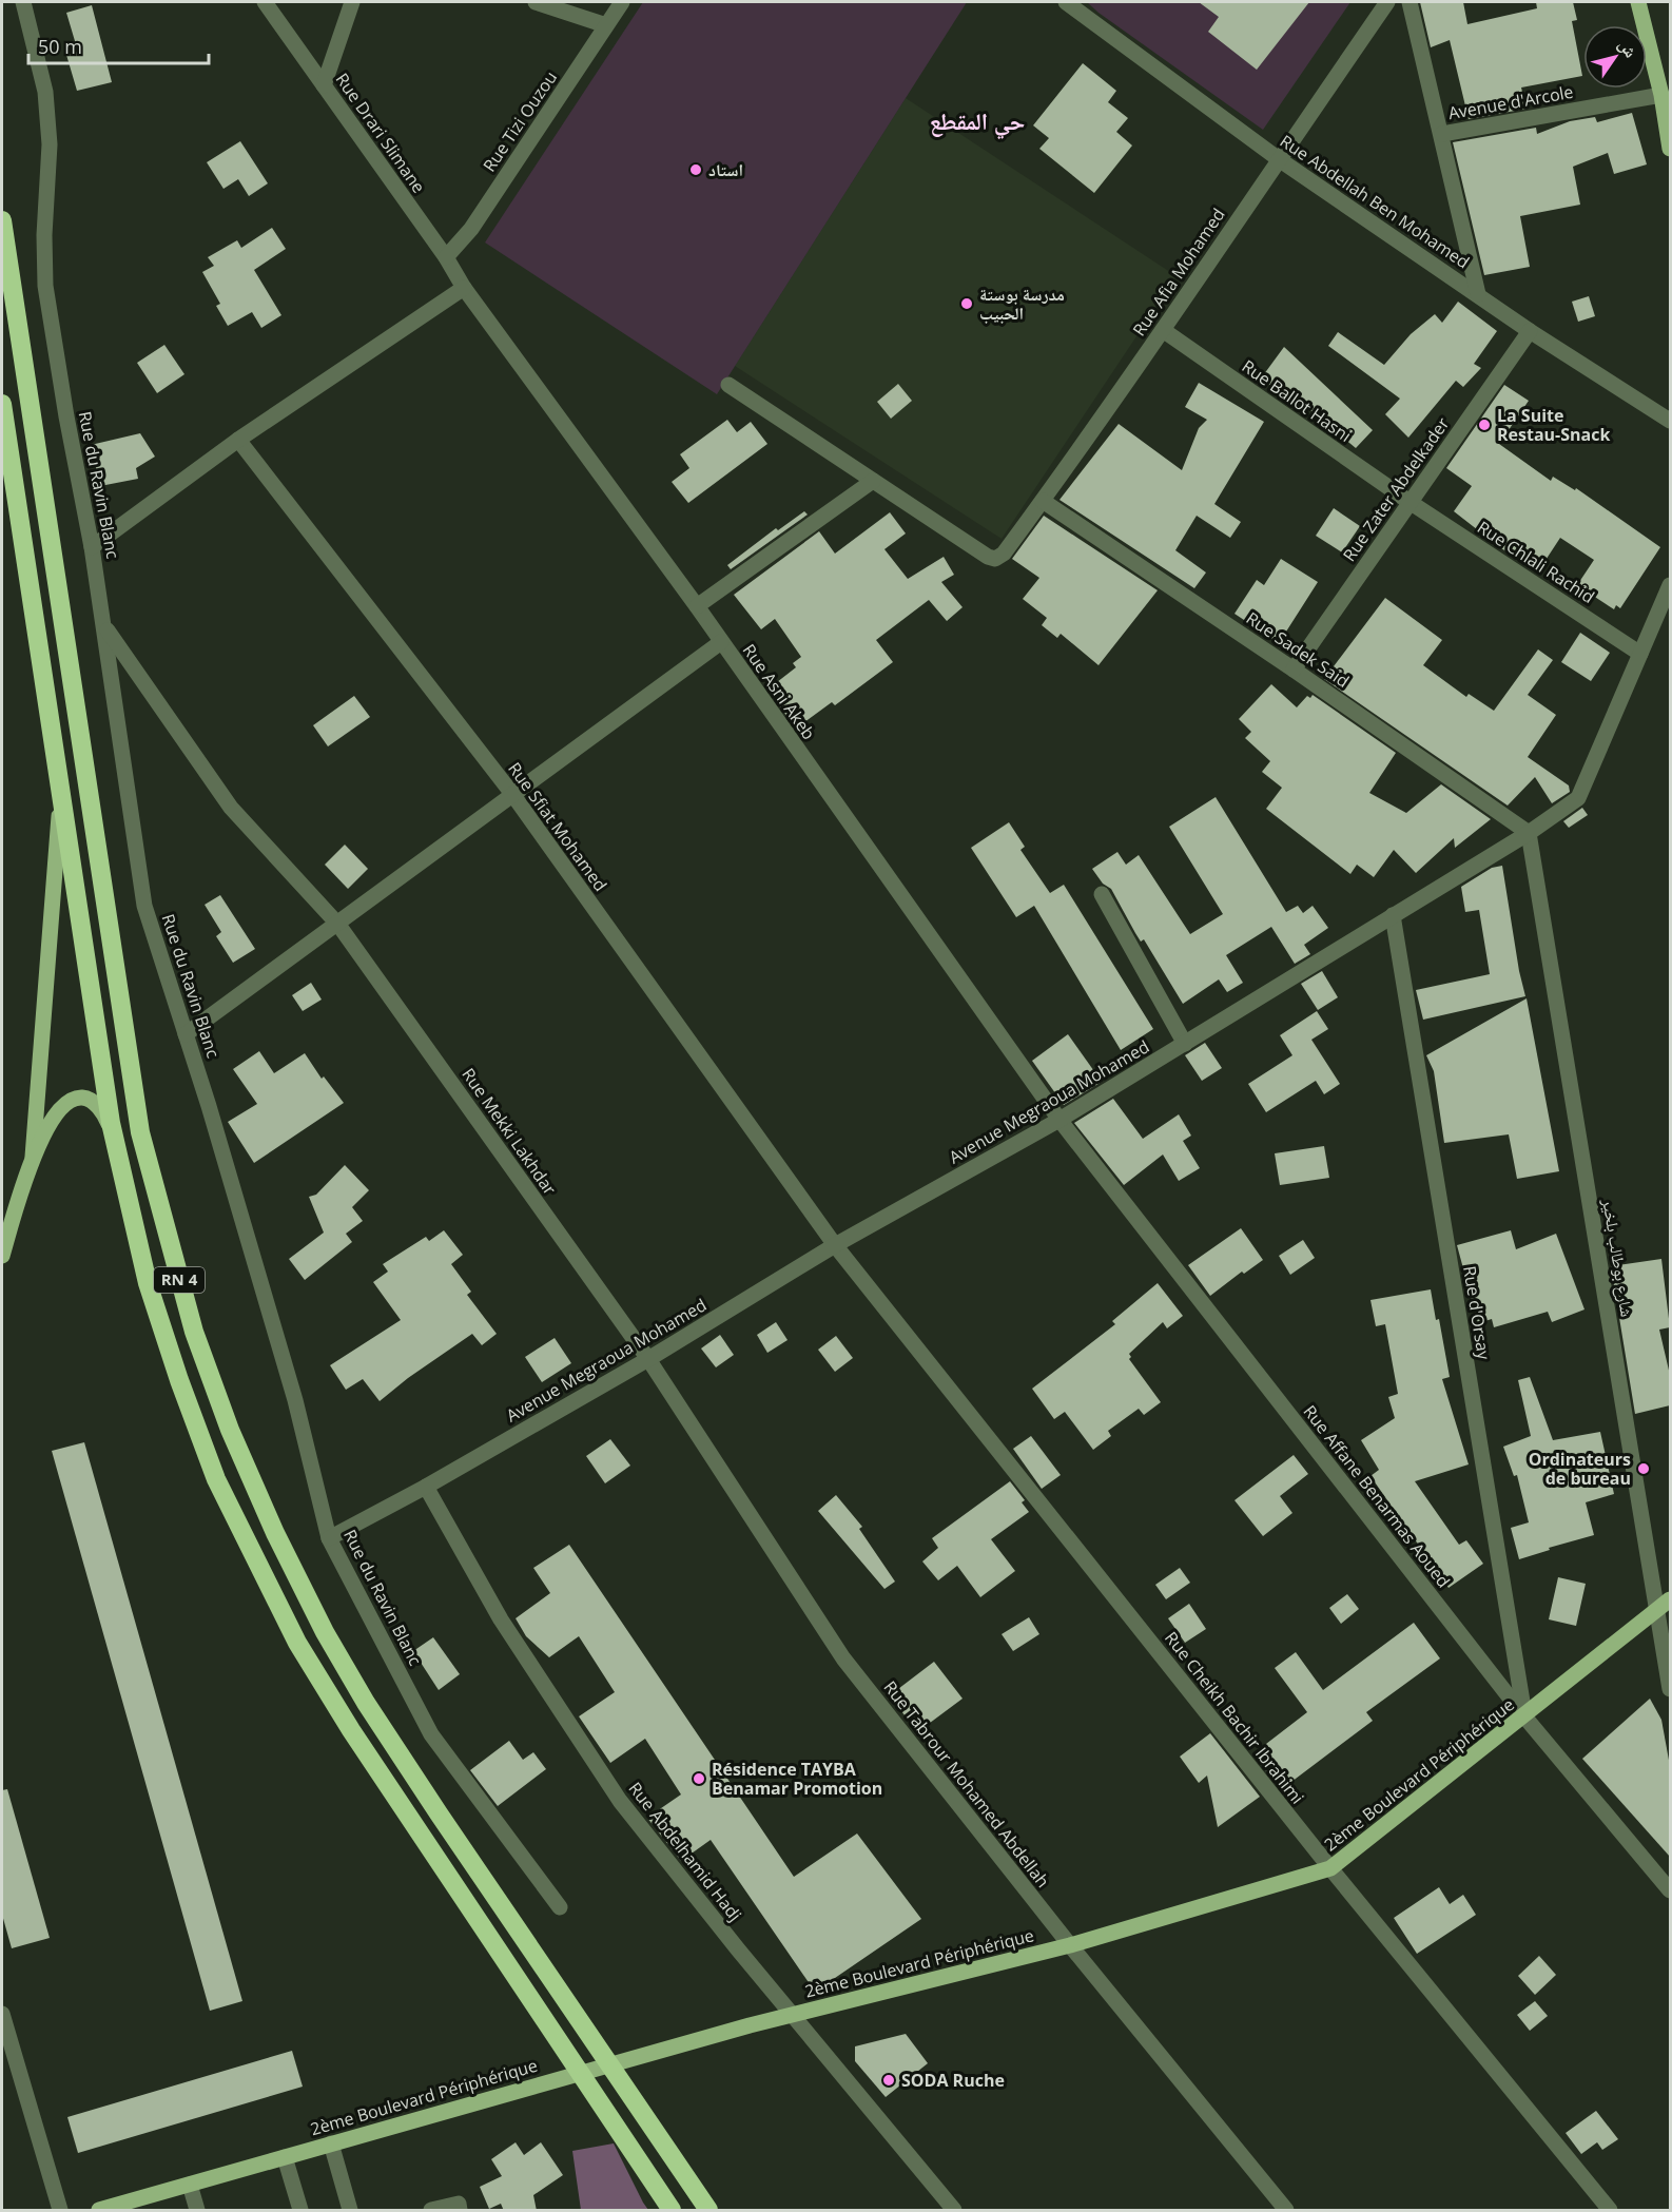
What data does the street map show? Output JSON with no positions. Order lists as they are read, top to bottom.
{
  "streets": {
    "highway": ["RN 4"],
    "main road": ["2ème Boulevard Périphérique"],
    "street": [
      "Avenue d'Arcole",
      "Rue Tizi Ouzou",
      "Rue Drari Slimane",
      "Rue Abdellah Ben Mohamed",
      "Rue Afia Mohamed",
      "Rue Ballot Hasni",
      "Rue du Ravin Blanc",
      "Rue Zater Abdelkader",
      "Rue Chlali Rachid",
      "Rue Sadek Said",
      "Rue Asni Akeb",
      "Rue Sfiat Mohamed",
      "Avenue Megraoua Mohamed",
      "Rue Mekki Lakhdar",
      "شارع بوطالب بلخير",
      "Rue d'Orsay",
      "Rue Affane Benarmas Aoued",
      "Rue Cheikh Bachir Ibrahimi",
      "Rue Tabrour Mohamed Abdellah",
      "Rue Abdelhamid Hadj"
    ]
  },
  "crossings": [
    ["Avenue d'Arcole", "Rue Abdellah Ben Mohamed"],
    ["Rue Tizi Ouzou", "Rue Drari Slimane"],
    ["Rue Drari Slimane", "Rue Asni Akeb"],
    ["Rue Abdellah Ben Mohamed", "Rue Afia Mohamed"],
    ["Rue Abdellah Ben Mohamed", "Rue Zater Abdelkader"],
    ["Rue Afia Mohamed", "Rue Ballot Hasni"],
    ["Rue Afia Mohamed", "Rue Sadek Said"],
    ["Rue Ballot Hasni", "Rue Zater Abdelkader"],
    ["Rue Ballot Hasni", "Rue Chlali Rachid"],
    ["Rue du Ravin Blanc", "Avenue Megraoua Mohamed"],
    ["Rue du Ravin Blanc", "Rue Mekki Lakhdar"],
    ["Rue Zater Abdelkader", "Rue Chlali Rachid"],
    ["Rue Zater Abdelkader", "Rue Sadek Said"],
    ["Rue Chlali Rachid", "Avenue Megraoua Mohamed"],
    ["Rue Sadek Said", "Avenue Megraoua Mohamed"],
    ["Rue Sadek Said", "شارع بوطالب بلخير"],
    ["Rue Asni Akeb", "Avenue Megraoua Mohamed"],
    ["Rue Asni Akeb", "Rue Affane Benarmas Aoued"],
    ["Rue Sfiat Mohamed", "Avenue Megraoua Mohamed"],
    ["Rue Sfiat Mohamed", "Rue Cheikh Bachir Ibrahimi"],
    ["Avenue Megraoua Mohamed", "Rue Mekki Lakhdar"],
    ["Avenue Megraoua Mohamed", "شارع بوطالب بلخير"],
    ["Avenue Megraoua Mohamed", "Rue d'Orsay"],
    ["Avenue Megraoua Mohamed", "Rue Affane Benarmas Aoued"],
    ["Avenue Megraoua Mohamed", "Rue Cheikh Bachir Ibrahimi"],
    ["Avenue Megraoua Mohamed", "Rue Tabrour Mohamed Abdellah"],
    ["Avenue Megraoua Mohamed", "Rue Abdelhamid Hadj"],
    ["Rue Mekki Lakhdar", "Rue Tabrour Mohamed Abdellah"],
    ["شارع بوطالب بلخير", "2ème Boulevard Périphérique"],
    ["Rue d'Orsay", "Rue Affane Benarmas Aoued"],
    ["Rue d'Orsay", "2ème Boulevard Périphérique"],
    ["Rue Affane Benarmas Aoued", "2ème Boulevard Périphérique"],
    ["Rue Cheikh Bachir Ibrahimi", "2ème Boulevard Périphérique"],
    ["2ème Boulevard Périphérique", "Rue Tabrour Mohamed Abdellah"],
    ["2ème Boulevard Périphérique", "Rue Abdelhamid Hadj"]
  ],
  "districts": ["حي المقطع"],
  "places": [
    "استاد",
    "مدرسة بوستة الحبيب",
    "La Suite Restau-Snack",
    "Ordinateurs de bureau",
    "Résidence TAYBA Benamar Promotion",
    "SODA Ruche"
  ],
  "scale_bar": "50 m",
  "north": "top right"
}
